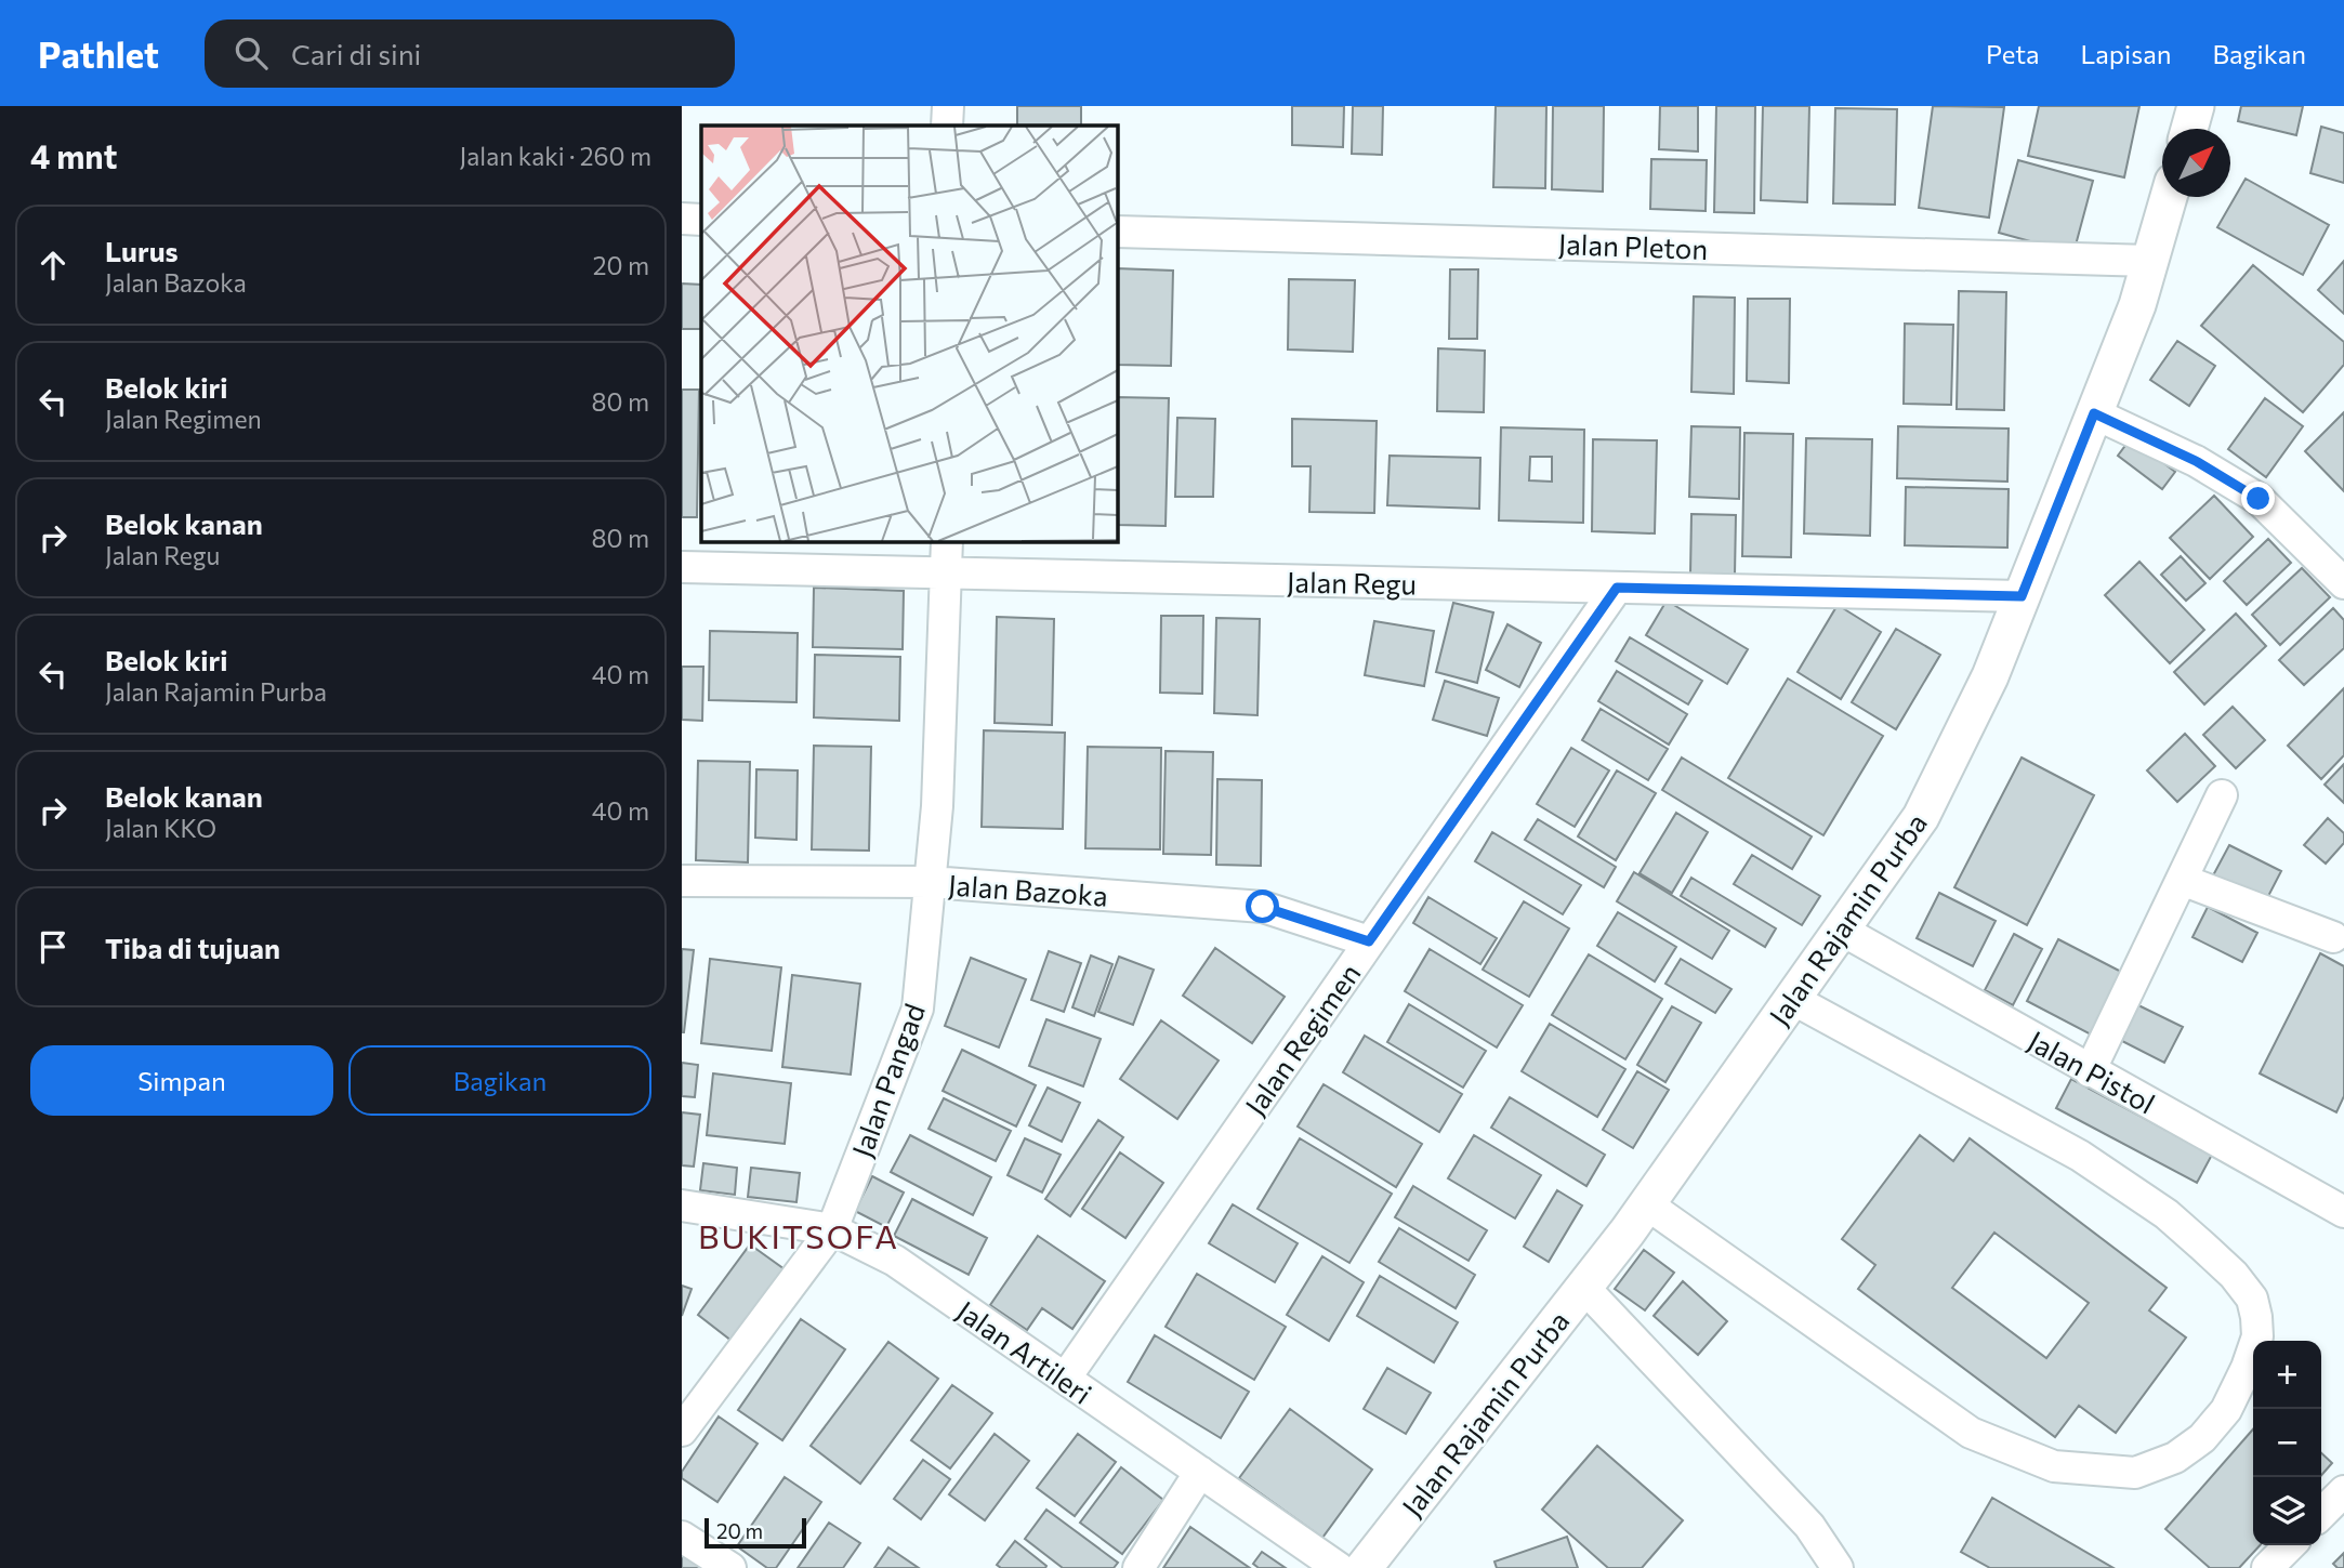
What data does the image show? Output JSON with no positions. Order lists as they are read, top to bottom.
{
  "streets": {
    "street": [
      "Jalan Pleton",
      "Jalan Regu",
      "Jalan Bazoka",
      "Jalan Rajamin Purba",
      "Jalan Regimen",
      "Jalan Pistol",
      "Jalan Pangad",
      "Jalan Artileri"
    ]
  },
  "crossings": [
    ["Jalan Pleton", "Jalan Rajamin Purba"],
    ["Jalan Regu", "Jalan Rajamin Purba"],
    ["Jalan Regu", "Jalan Regimen"],
    ["Jalan Regu", "Jalan Pangad"],
    ["Jalan Bazoka", "Jalan Regimen"],
    ["Jalan Bazoka", "Jalan Pangad"],
    ["Jalan Rajamin Purba", "Jalan Pistol"],
    ["Jalan Regimen", "Jalan Artileri"],
    ["Jalan Pangad", "Jalan Artileri"]
  ],
  "districts": ["BUKITSOFA"],
  "scale_bar": "20 m",
  "north": "top right",
  "page": {
    "header": "Pathlet",
    "search": "Cari di sini",
    "nav": ["Peta", "Lapisan", "Bagikan"],
    "heading": ["4 mnt", "Jalan kaki · 260 m"],
    "list": [
      ["Lurus", "Jalan Bazoka", "20 m"],
      ["Belok kiri", "Jalan Regimen", "80 m"],
      ["Belok kanan", "Jalan Regu", "80 m"],
      ["Belok kiri", "Jalan Rajamin Purba", "40 m"],
      ["Belok kanan", "Jalan KKO", "40 m"],
      "Tiba di tujuan"
    ],
    "buttons": ["Simpan", "Bagikan"],
    "map_buttons": ["+", "−"],
    "scale": "20 m"
  }
}
